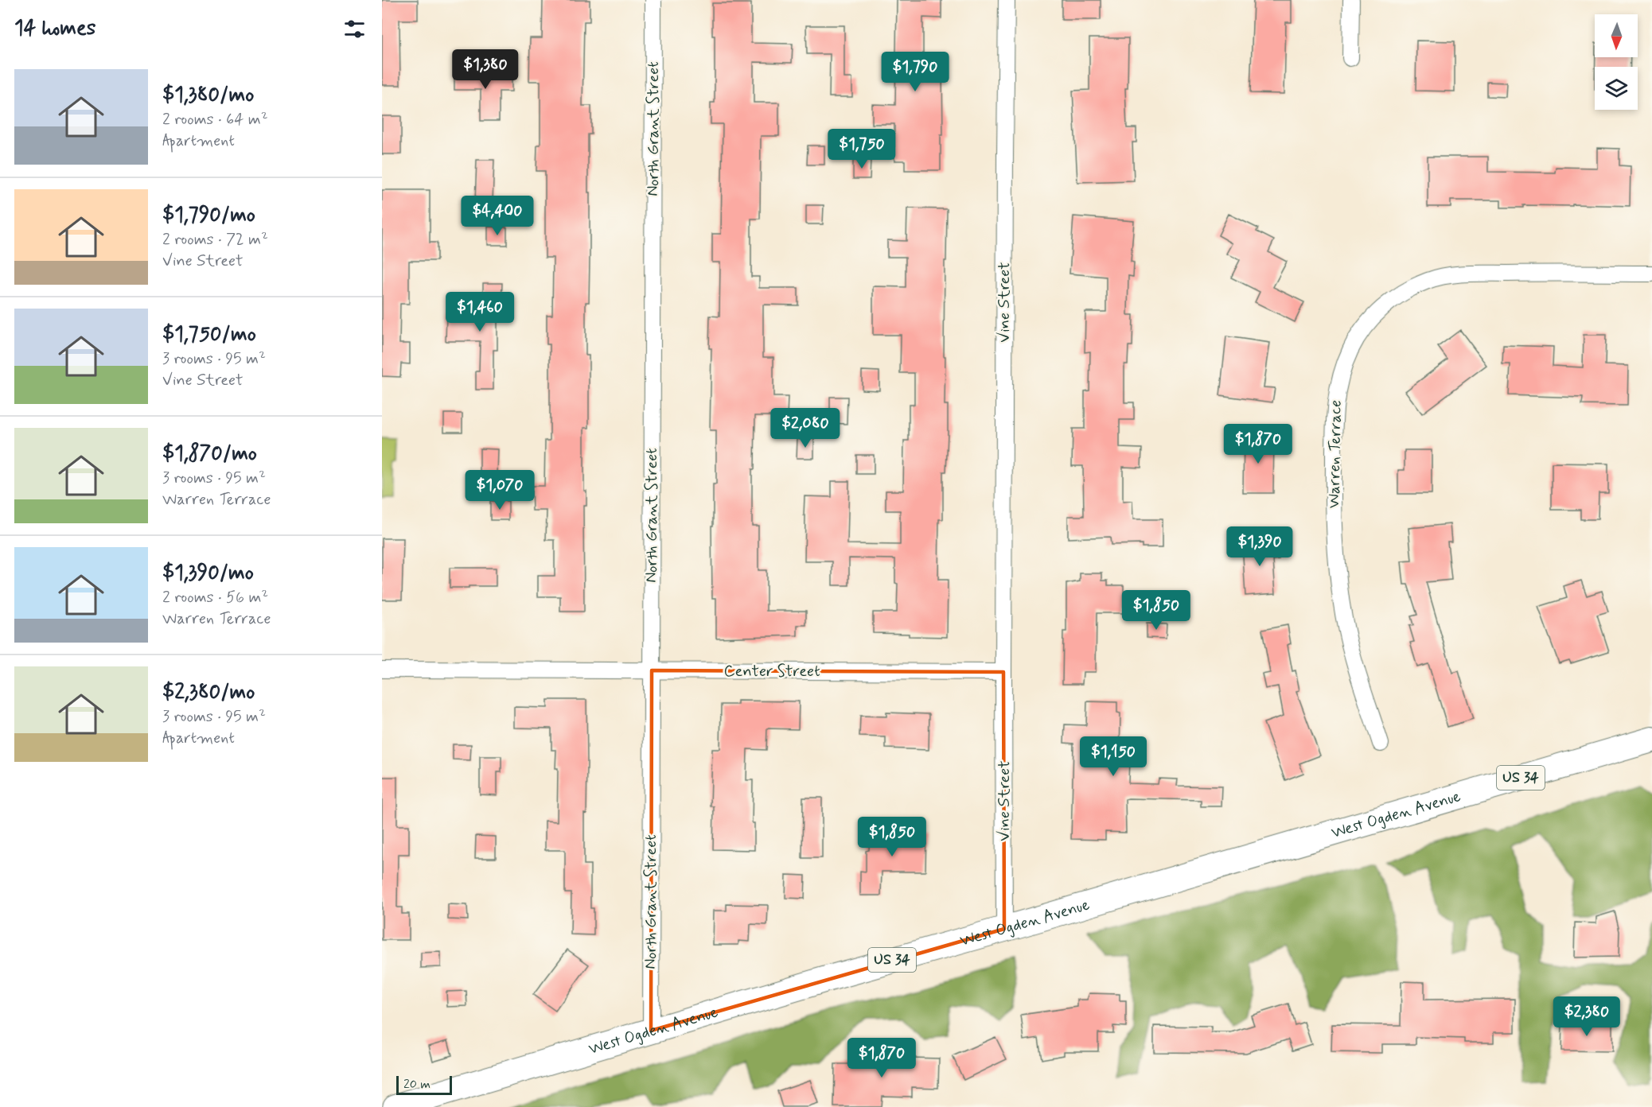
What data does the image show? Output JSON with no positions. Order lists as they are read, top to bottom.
{
  "streets": {
    "main road": ["US 34", "West Ogden Avenue"],
    "street": [
      "North Grant Street",
      "Vine Street",
      "Warren Terrace",
      "Center Street"
    ]
  },
  "crossings": [
    ["North Grant Street", "Center Street"],
    ["North Grant Street", "West Ogden Avenue"],
    ["Vine Street", "Center Street"],
    ["Vine Street", "West Ogden Avenue"]
  ],
  "scale_bar": "20 m",
  "north": "bottom",
  "page": {
    "heading": "14 homes",
    "price": [
      "$1,380",
      "$1,790",
      "$1,750",
      "$4,400",
      "$1,460",
      "$2,080",
      "$1,870",
      "$1,070",
      "$1,390",
      "$1,850",
      "$1,150",
      "$1,850",
      "$2,380",
      "$1,870"
    ],
    "list": [
      {
        "name": "$1,380/mo",
        "note": "2 rooms · 64 m² · Apartment"
      },
      {
        "name": "$1,790/mo",
        "note": "2 rooms · 72 m² · Vine Street"
      },
      {
        "name": "$1,750/mo",
        "note": "3 rooms · 95 m² · Vine Street"
      },
      {
        "name": "$1,870/mo",
        "note": "3 rooms · 95 m² · Warren Terrace"
      },
      {
        "name": "$1,390/mo",
        "note": "2 rooms · 56 m² · Warren Terrace"
      },
      {
        "name": "$2,380/mo",
        "note": "3 rooms · 95 m² · Apartment"
      }
    ],
    "scale": "20 m"
  }
}
